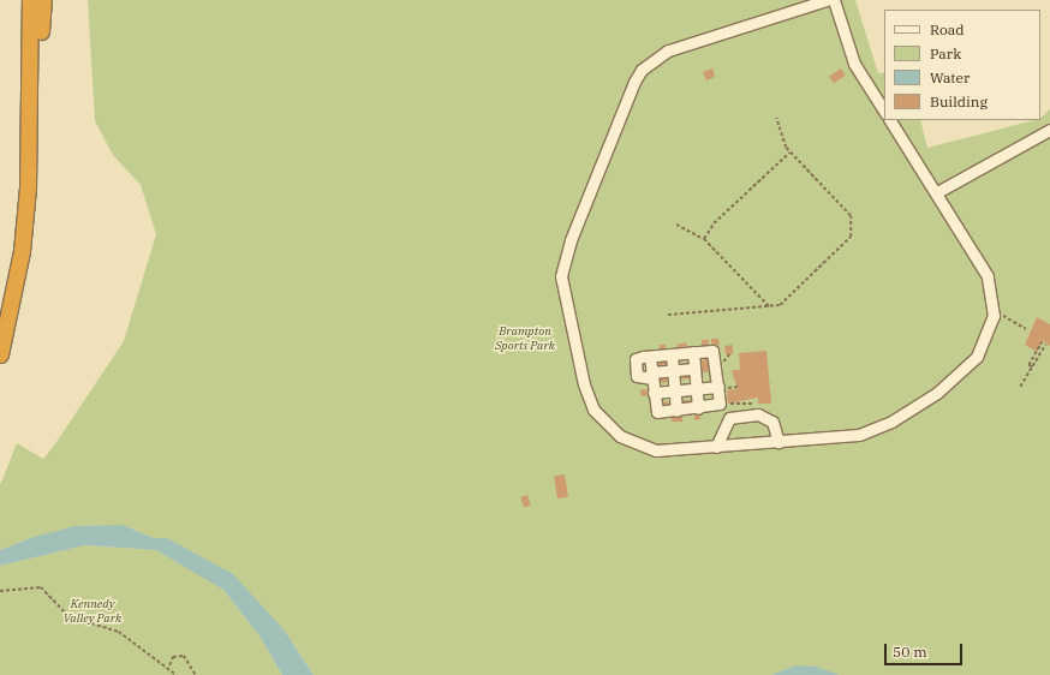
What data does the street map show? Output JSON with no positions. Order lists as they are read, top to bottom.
{
  "parks": ["Brampton Sports Park", "Kennedy Valley Park"],
  "legend": [
    "Road",
    "Park",
    "Water",
    "Building"
  ],
  "scale_bar": "50 m"
}
